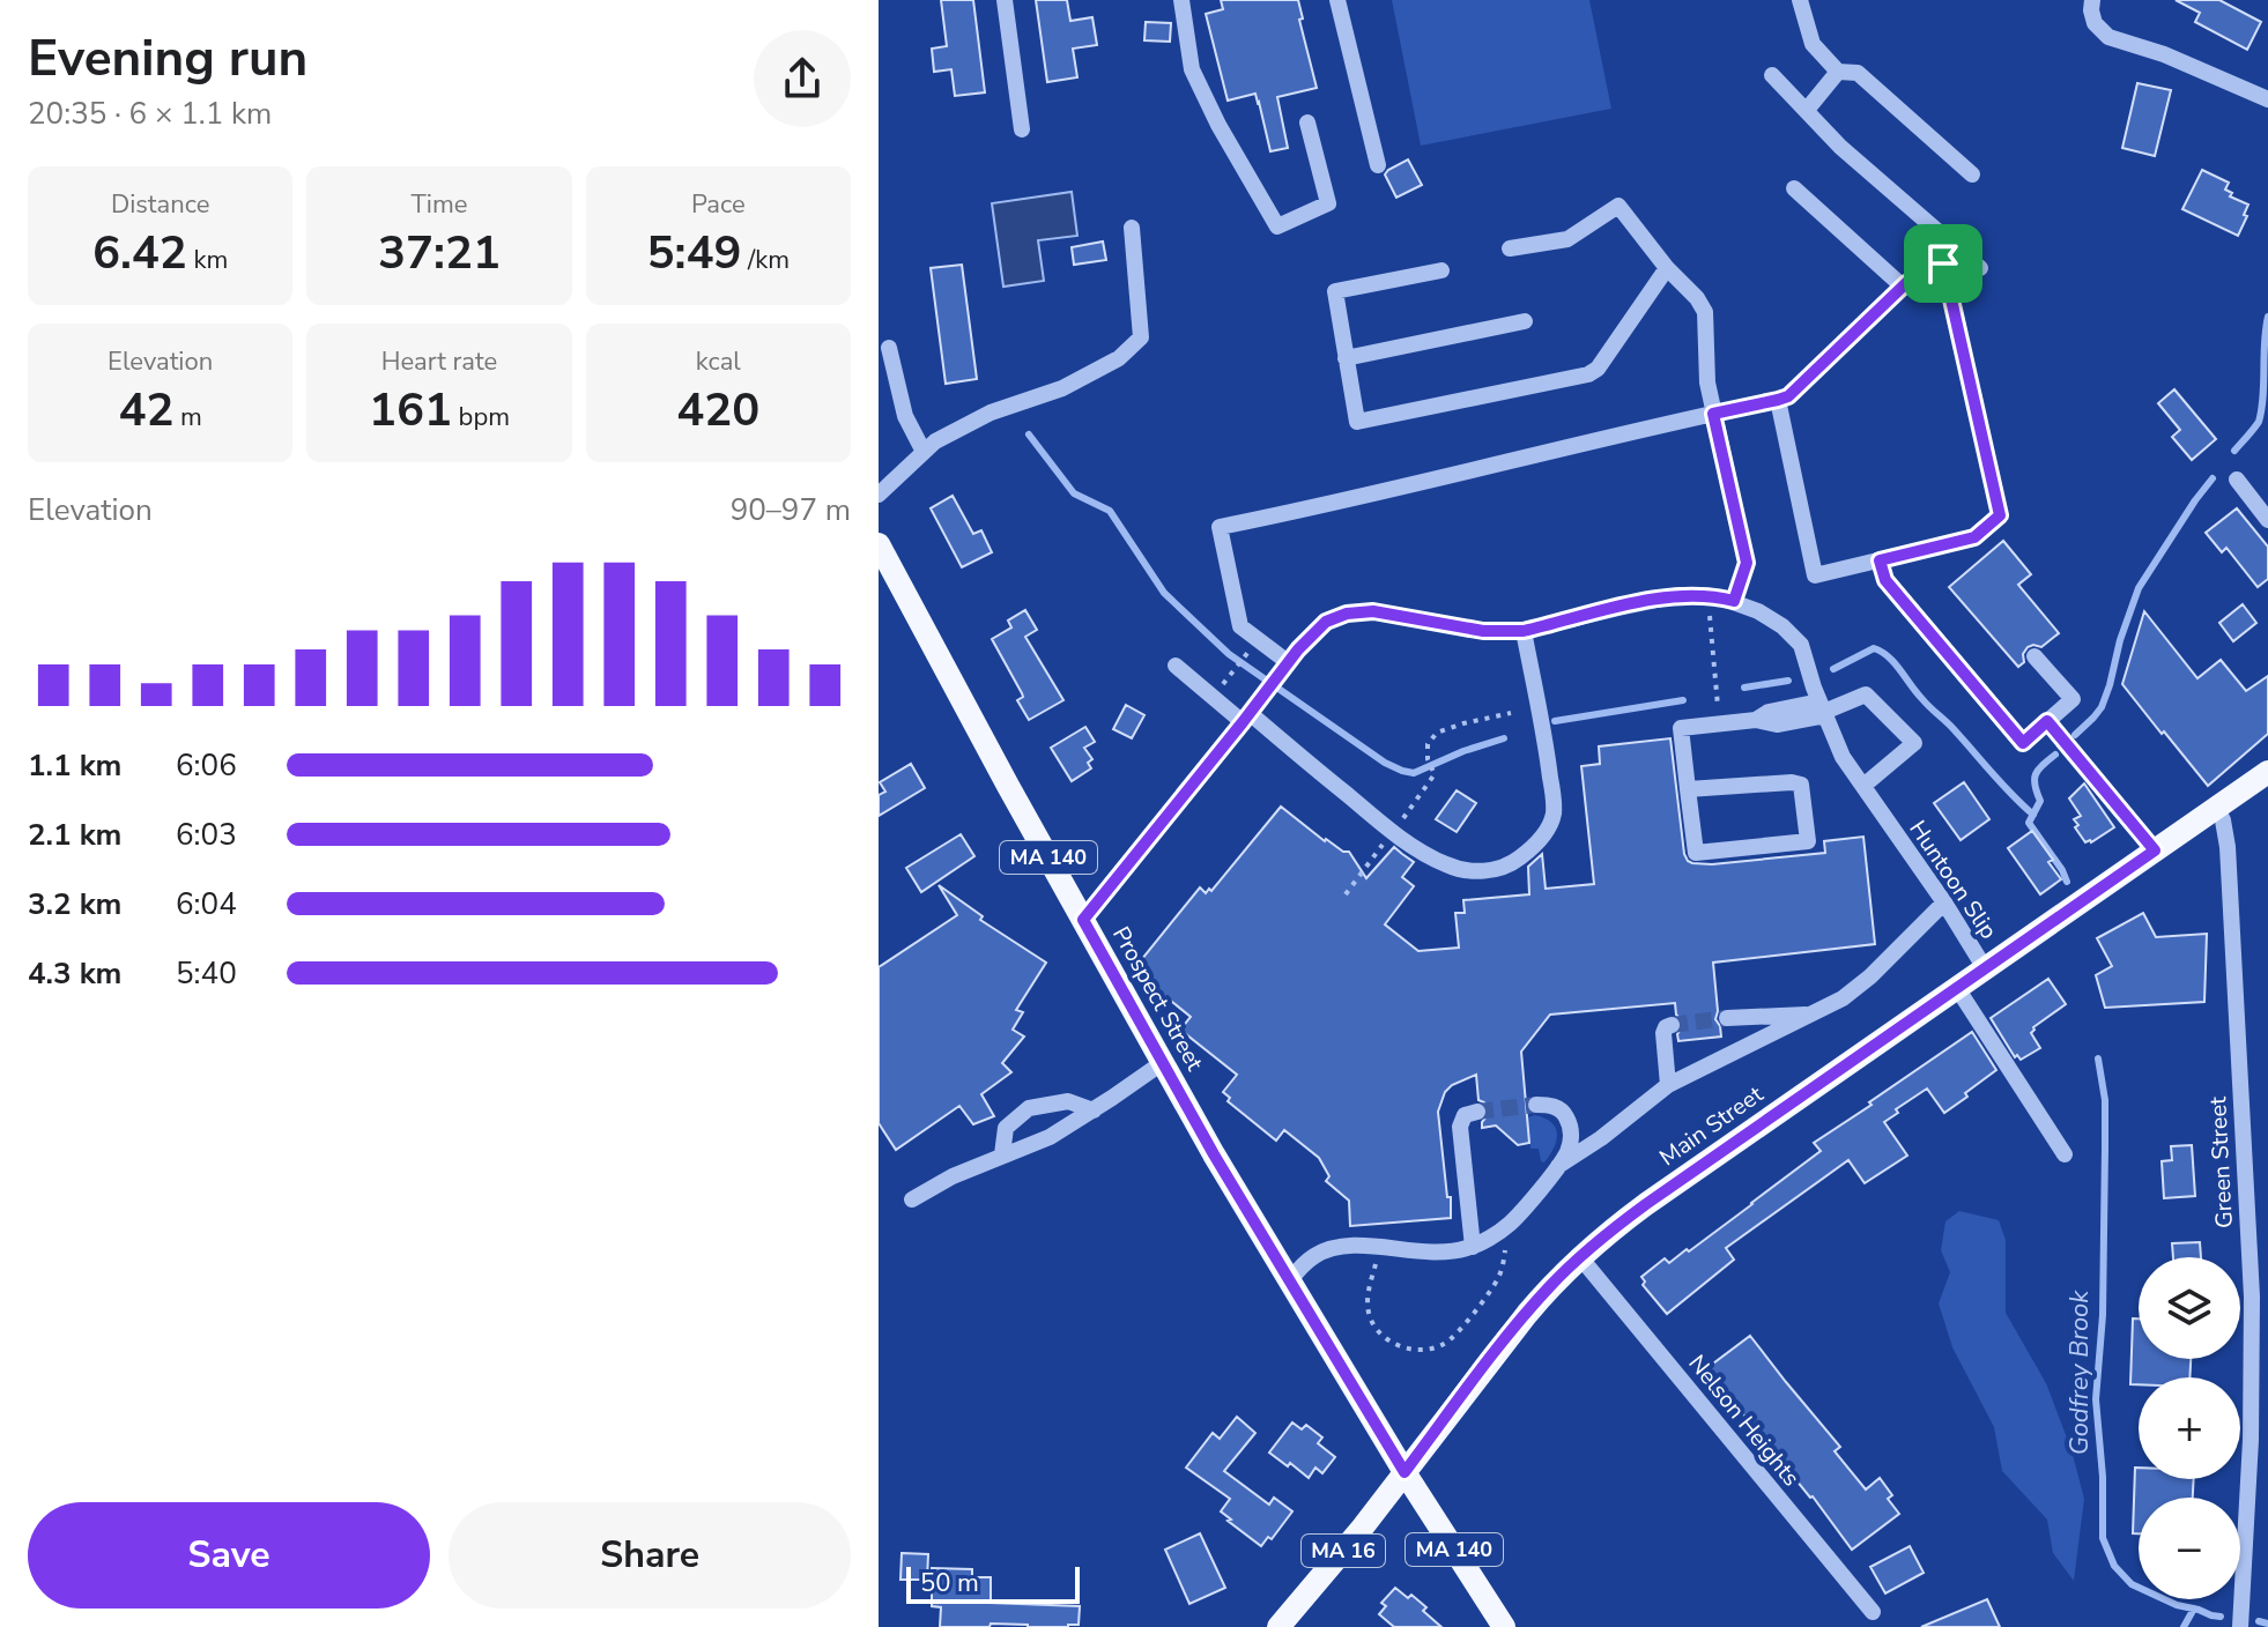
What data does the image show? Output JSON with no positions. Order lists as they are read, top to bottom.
{
  "streets": {
    "main road": [
      "MA 140",
      "Prospect Street",
      "Main Street",
      "MA 16"
    ],
    "street": ["Huntoon Slip", "Green Street", "Nelson Heights"]
  },
  "crossings": [
    ["MA 140", "Prospect Street"],
    ["MA 140", "Main Street"],
    ["Huntoon Slip", "Main Street"],
    ["Prospect Street", "Main Street"],
    ["Main Street", "Green Street"],
    ["Main Street", "Nelson Heights"]
  ],
  "water": ["Godfrey Brook"],
  "scale_bar": "50 m",
  "page": {
    "heading": ["Evening run", "20:35 · 6 × 1.1 km"],
    "stats": [
      ["Distance", "6.42 km"],
      ["Time", "37:21"],
      ["Pace", "5:49 /km"],
      ["Elevation", "42 m"],
      ["Heart rate", "161 bpm"],
      ["kcal", "420"]
    ],
    "chart": ["Elevation", "90–97 m"],
    "list": [
      {
        "name": "1.1 km",
        "note": "6:06"
      },
      {
        "name": "2.1 km",
        "note": "6:03"
      },
      {
        "name": "3.2 km",
        "note": "6:04"
      },
      {
        "name": "4.3 km",
        "note": "5:40"
      }
    ],
    "map_buttons": ["+", "−"],
    "buttons": ["Save", "Share"],
    "scale": "50 m"
  }
}
